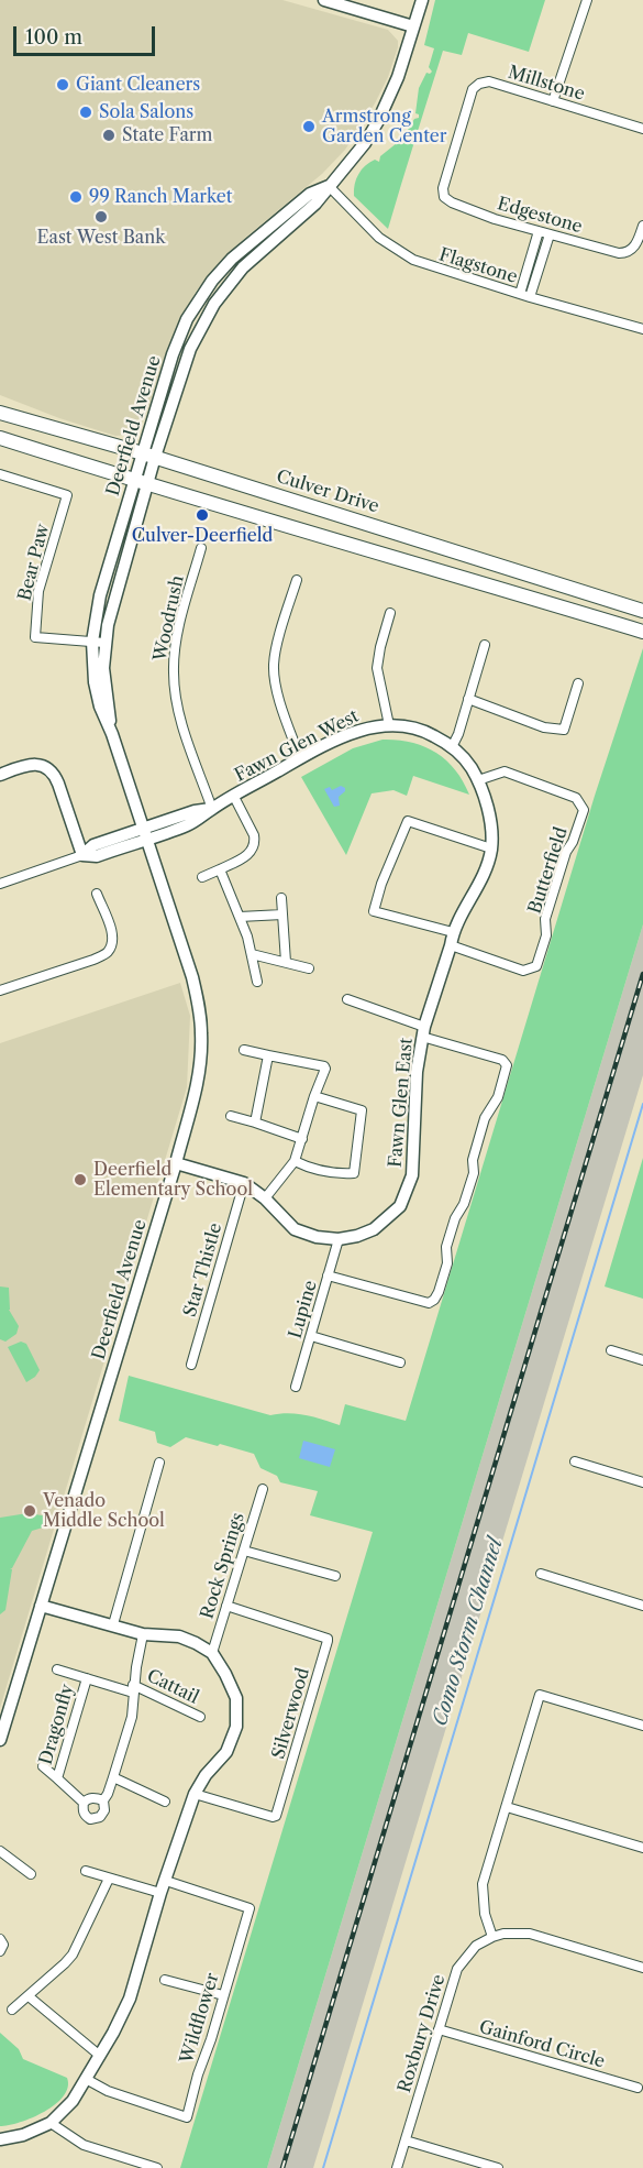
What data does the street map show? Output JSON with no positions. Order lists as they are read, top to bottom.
{
  "streets": {
    "main road": ["Culver Drive"],
    "street": [
      "Millstone",
      "Edgestone",
      "Flagstone",
      "Deerfield Avenue",
      "Bear Paw",
      "Woodrush",
      "Fawn Glen West",
      "Butterfield",
      "Fawn Glen East",
      "Star Thistle",
      "Lupine",
      "Rock Springs",
      "Cattail",
      "Silverwood",
      "Dragonfly",
      "Wildflower",
      "Roxbury Drive",
      "Gainford Circle"
    ]
  },
  "crossings": [
    ["Millstone", "Edgestone"],
    ["Flagstone", "Deerfield Avenue"],
    ["Deerfield Avenue", "Culver Drive"],
    ["Deerfield Avenue", "Bear Paw"],
    ["Deerfield Avenue", "Fawn Glen West"],
    ["Deerfield Avenue", "Fawn Glen East"],
    ["Woodrush", "Fawn Glen West"],
    ["Fawn Glen West", "Butterfield"],
    ["Fawn Glen West", "Fawn Glen East"],
    ["Butterfield", "Fawn Glen East"],
    ["Fawn Glen East", "Star Thistle"],
    ["Fawn Glen East", "Lupine"],
    ["Rock Springs", "Silverwood"],
    ["Cattail", "Dragonfly"],
    ["Roxbury Drive", "Gainford Circle"]
  ],
  "water": ["Como Storm Channel"],
  "places": [
    "Giant Cleaners",
    "Sola Salons",
    "Armstrong Garden Center",
    "State Farm",
    "99 Ranch Market",
    "East West Bank",
    "Culver-Deerfield",
    "Deerfield Elementary School",
    "Venado Middle School"
  ],
  "scale_bar": "100 m"
}
